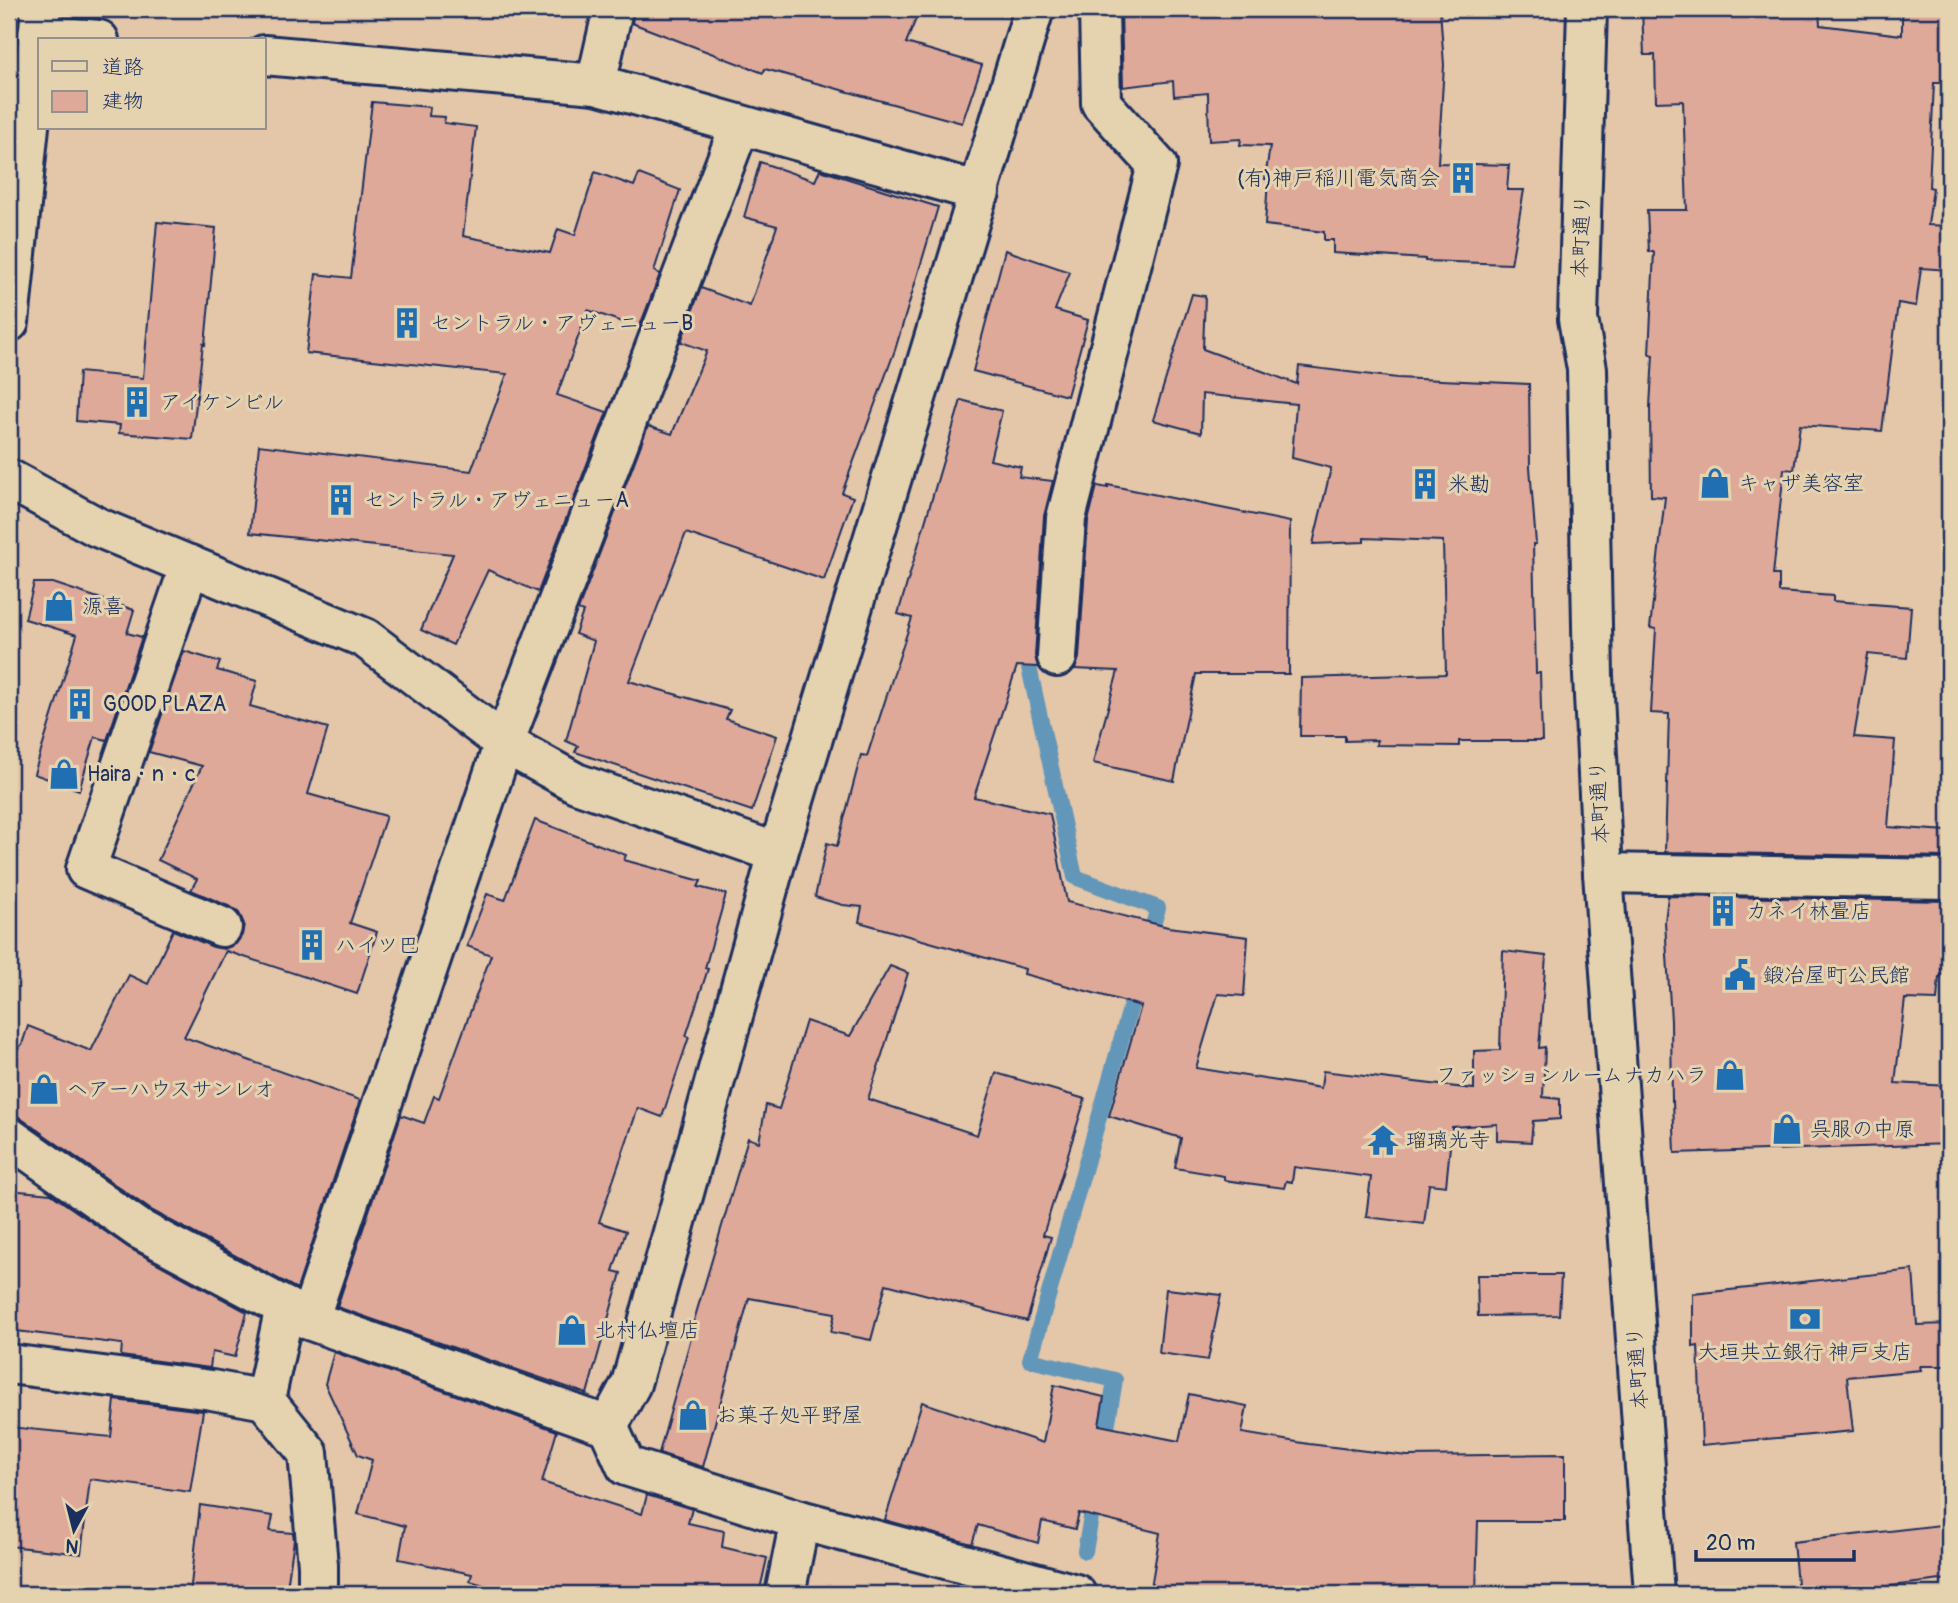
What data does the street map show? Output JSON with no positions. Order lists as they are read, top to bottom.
{
  "streets": {
    "street": ["本町通り"]
  },
  "places": {
    "building": [
      "(有)神戸稲川電気商会",
      "セントラル・アヴェニューB",
      "アイケンビル",
      "米勘",
      "セントラル・アヴェニューA",
      "GOOD PLAZA",
      "カネイ林畳店",
      "ハイツ巴"
    ],
    "shop": [
      "キャザ美容室",
      "源喜",
      "Haira・n・c",
      "ファッションルームナカハラ",
      "ヘアーハウスサンレオ",
      "呉服の中原",
      "北村仏壇店",
      "お菓子処平野屋"
    ],
    "public building": ["鍛冶屋町公民館"],
    "temple": ["瑠璃光寺"],
    "bank": ["大垣共立銀行 神戸支店"]
  },
  "legend": ["道路", "建物"],
  "scale_bar": "20 m",
  "north": "bottom"
}
